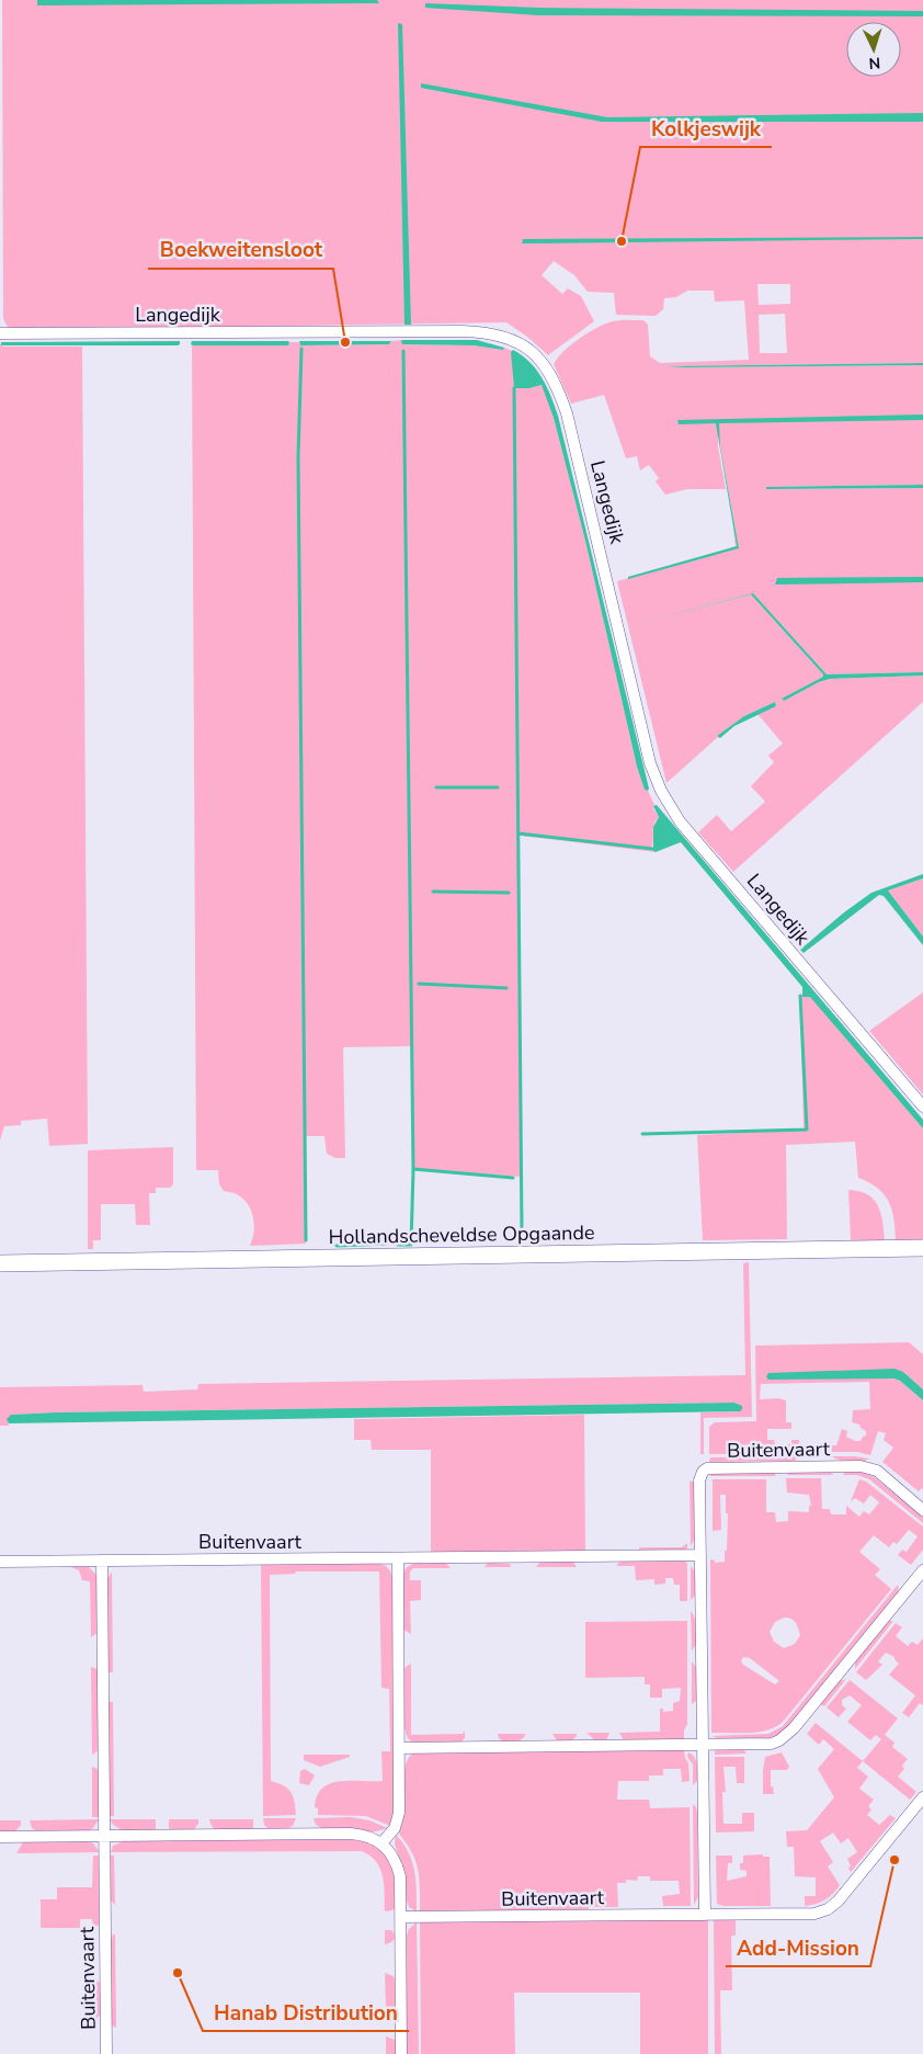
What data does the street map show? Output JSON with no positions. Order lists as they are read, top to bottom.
{
  "streets": {
    "street": ["Langedijk", "Hollandscheveldse Opgaande", "Buitenvaart"]
  },
  "places": [
    "Kolkjeswijk",
    "Boekweitensloot",
    "Add-Mission",
    "Hanab Distribution"
  ],
  "north": "bottom"
}
